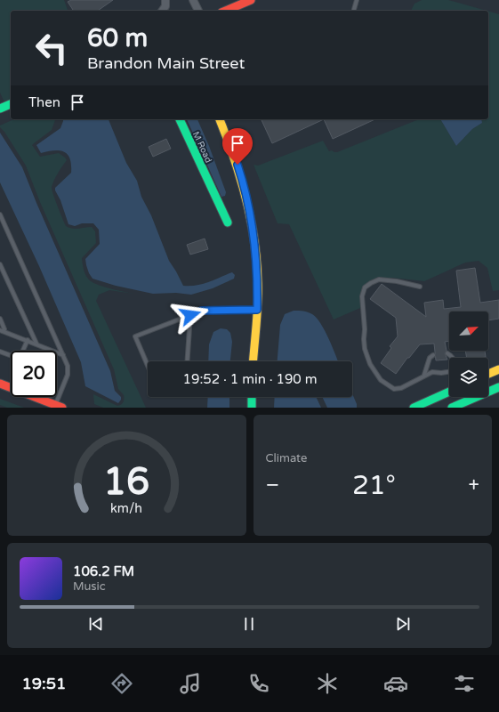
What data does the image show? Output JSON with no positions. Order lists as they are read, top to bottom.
{
  "streets": {
    "street": ["M Road"]
  },
  "north": "top right",
  "page": {
    "turn": ["60 m", "Brandon Main Street"],
    "then": "Then",
    "limit": "20",
    "trip": "19:52 · 1 min · 190 m",
    "tile": "Climate",
    "heat": ["−", "21°", "+"],
    "song": ["106.2 FM", "Music"],
    "tabs": "19:51",
    "gauge": ["16", "km/h"]
  }
}
